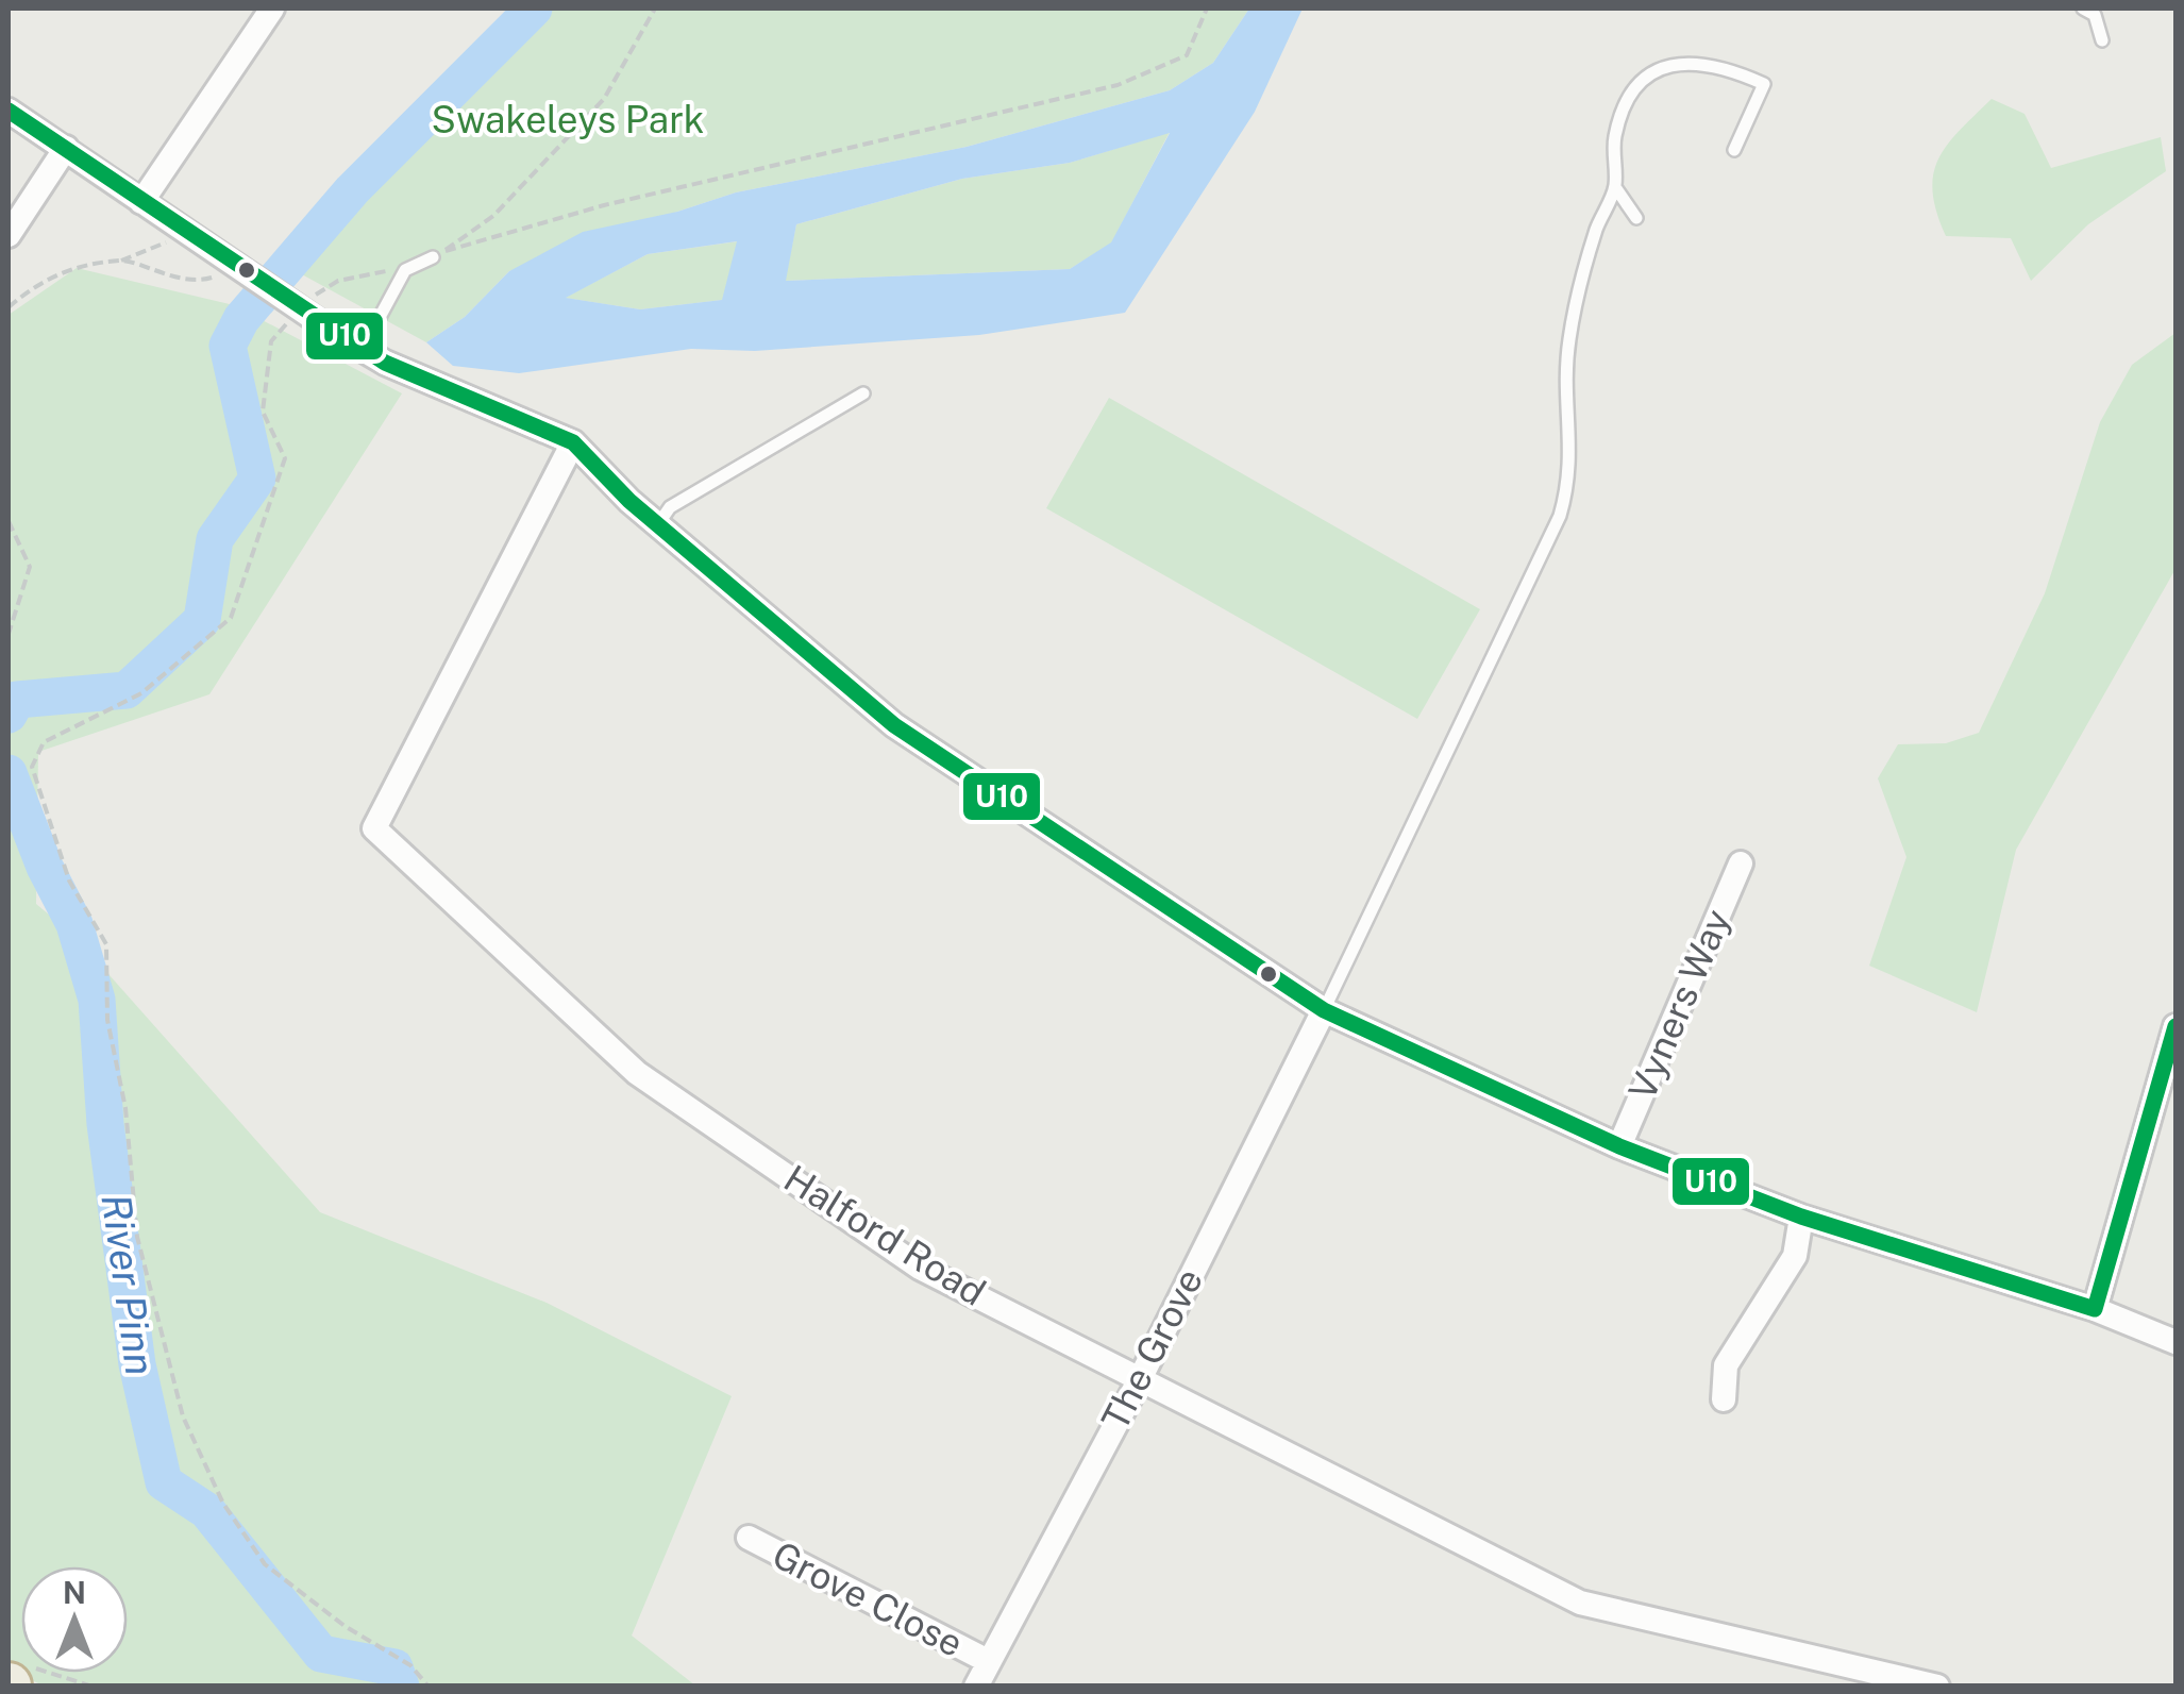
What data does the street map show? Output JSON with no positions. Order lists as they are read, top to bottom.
{
  "streets": {
    "street": [
      "Vyners Way",
      "Halford Road",
      "The Grove",
      "Grove Close"
    ]
  },
  "crossings": [
    ["Halford Road", "The Grove"],
    ["The Grove", "Grove Close"]
  ],
  "water": ["River Pinn"],
  "parks": ["Swakeleys Park"],
  "lines": ["transit line U10"],
  "north": "top"
}
